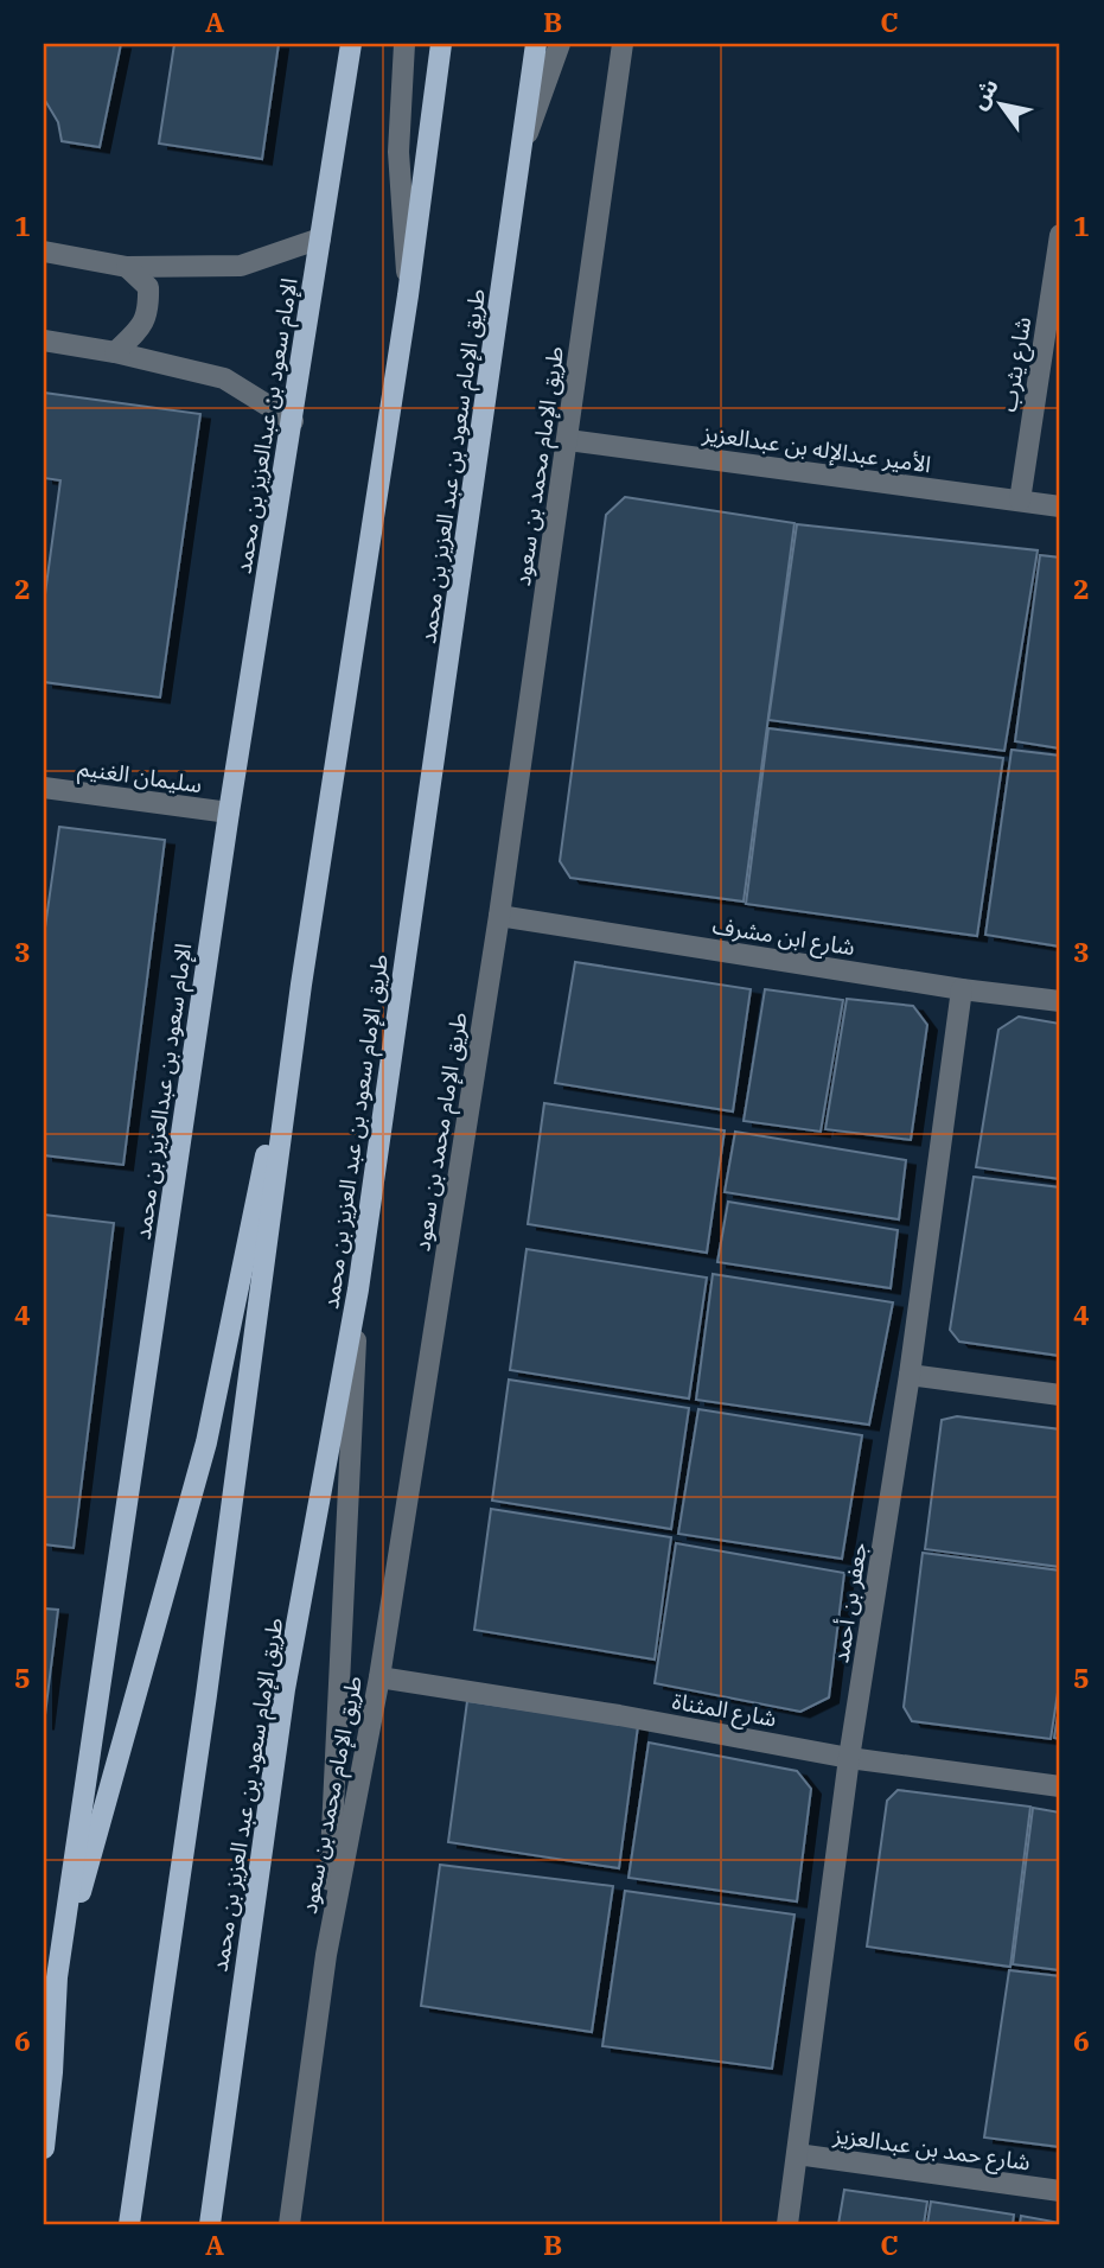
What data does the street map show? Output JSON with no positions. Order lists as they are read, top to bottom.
{
  "streets": {
    "main road": ["الإمام سعود بن عبدالعزيز بن محمد", "طريق الإمام سعود بن عبد العزيز بن محمد"],
    "street": [
      "شارع يثرب",
      "الأمير عبدالإله بن عبدالعزيز",
      "طريق الإمام محمد بن سعود",
      "سليمان الغنيم",
      "شارع ابن مشرف",
      "جعفر بن أحمد",
      "شارع المثناة",
      "شارع حمد بن عبدالعزيز"
    ]
  },
  "crossings": [
    ["شارع يثرب", "الأمير عبدالإله بن عبدالعزيز"],
    ["الإمام سعود بن عبدالعزيز بن محمد", "سليمان الغنيم"],
    ["الأمير عبدالإله بن عبدالعزيز", "طريق الإمام محمد بن سعود"],
    ["طريق الإمام محمد بن سعود", "شارع ابن مشرف"],
    ["طريق الإمام محمد بن سعود", "شارع المثناة"],
    ["شارع ابن مشرف", "جعفر بن أحمد"],
    ["جعفر بن أحمد", "شارع المثناة"],
    ["جعفر بن أحمد", "شارع حمد بن عبدالعزيز"]
  ],
  "north": "top left",
  "grid": {
    "columns": ["A", "B", "C"],
    "rows": [
      "1",
      "2",
      "3",
      "4",
      "5",
      "6"
    ]
  }
}
